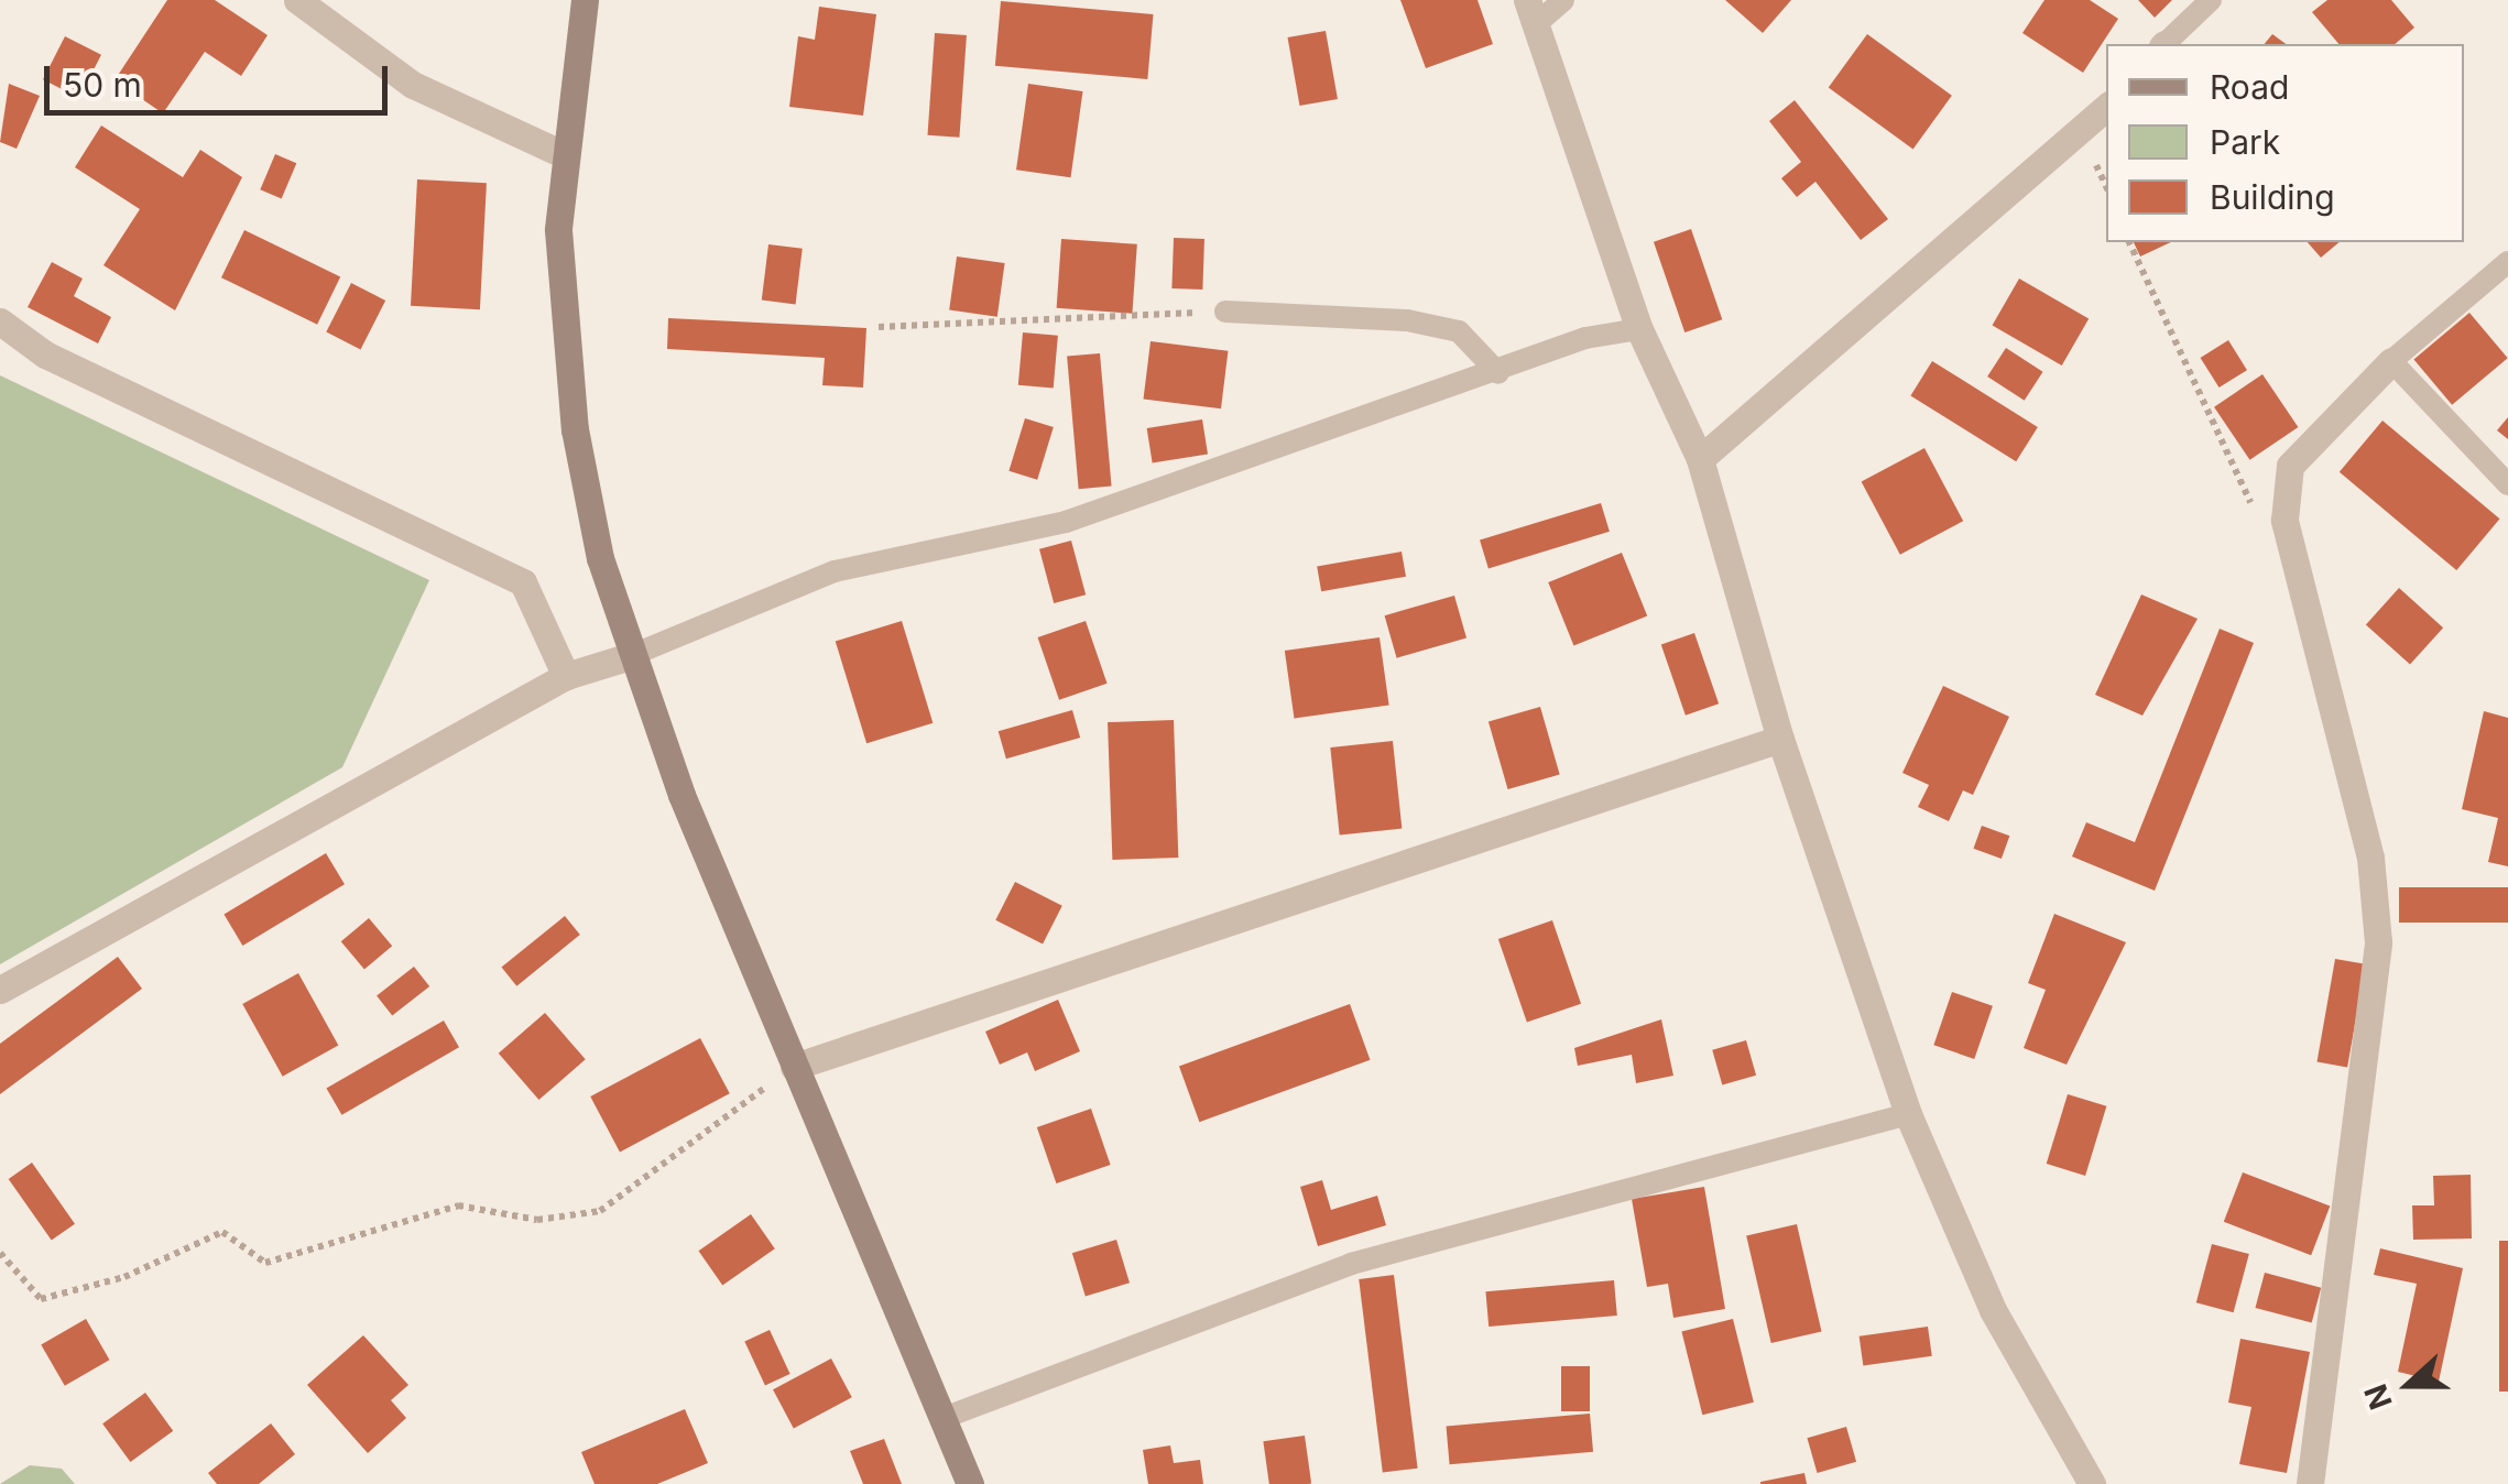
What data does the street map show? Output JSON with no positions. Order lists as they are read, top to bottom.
{
  "legend": ["Road", "Park", "Building"],
  "scale_bar": "50 m",
  "north": "left"
}
